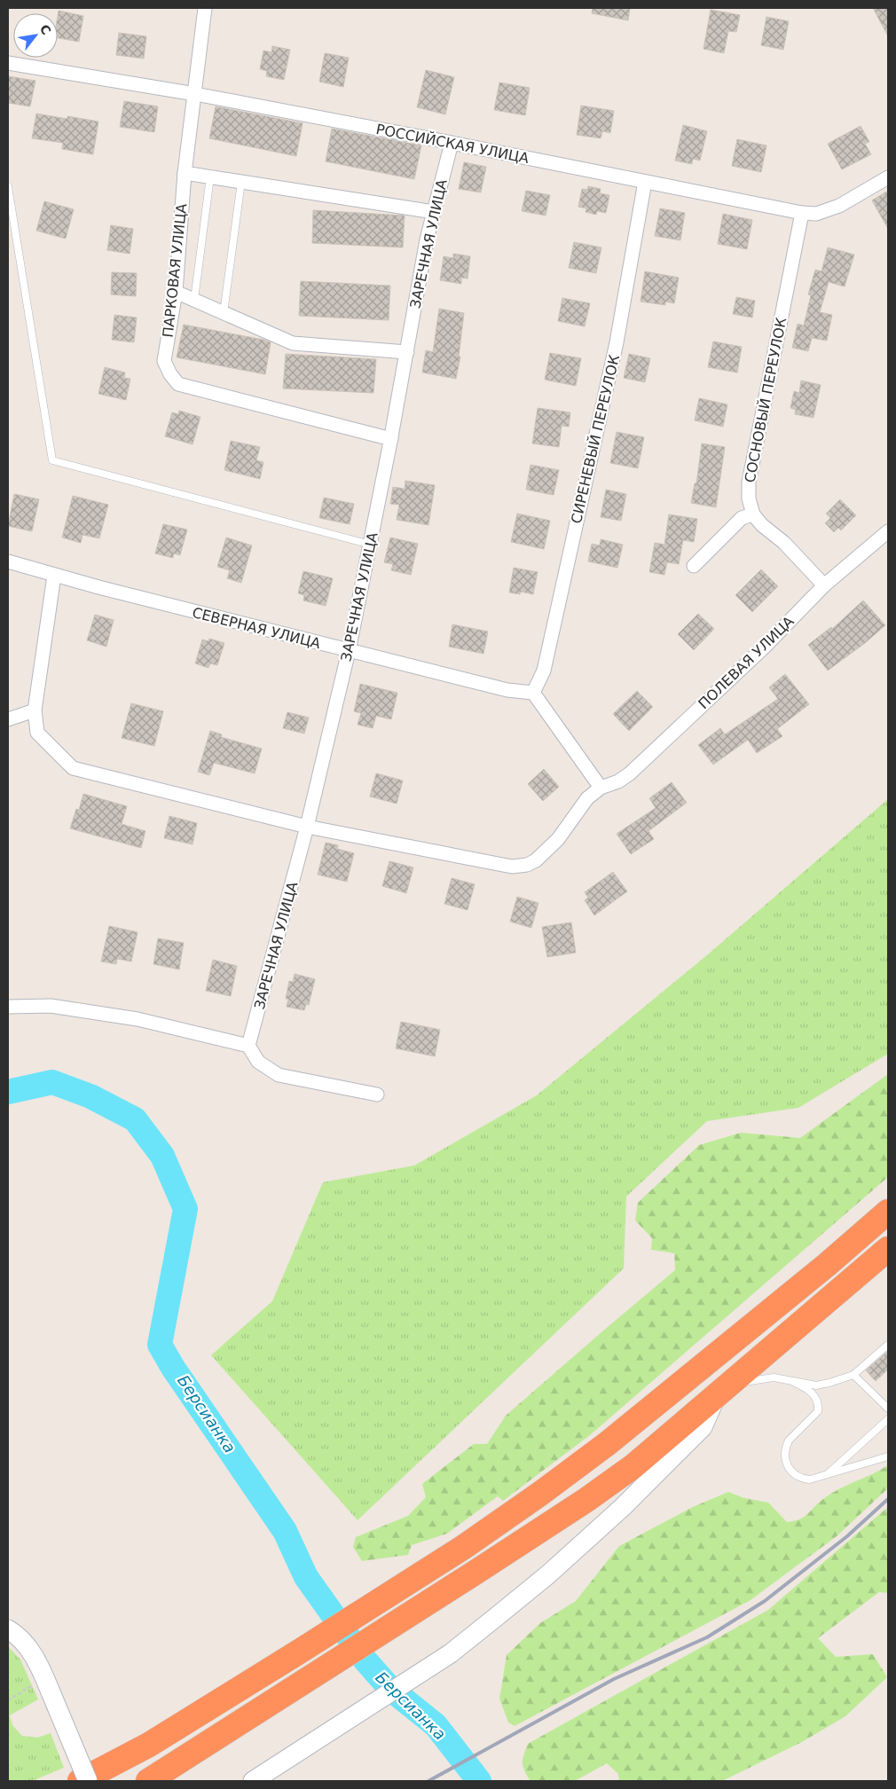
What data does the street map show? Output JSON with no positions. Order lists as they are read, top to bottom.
{
  "streets": {
    "street": [
      "РОССИЙСКАЯ УЛИЦА",
      "ЗАРЕЧНАЯ УЛИЦА",
      "ПАРКОВАЯ УЛИЦА",
      "СОСНОВЫЙ ПЕРЕУЛОК",
      "СИРЕНЕВЫЙ ПЕРЕУЛОК",
      "СЕВЕРНАЯ УЛИЦА",
      "ПОЛЕВАЯ УЛИЦА"
    ]
  },
  "crossings": [
    ["РОССИЙСКАЯ УЛИЦА", "ЗАРЕЧНАЯ УЛИЦА"],
    ["РОССИЙСКАЯ УЛИЦА", "ПАРКОВАЯ УЛИЦА"],
    ["РОССИЙСКАЯ УЛИЦА", "СОСНОВЫЙ ПЕРЕУЛОК"],
    ["РОССИЙСКАЯ УЛИЦА", "СИРЕНЕВЫЙ ПЕРЕУЛОК"],
    ["ЗАРЕЧНАЯ УЛИЦА", "ПАРКОВАЯ УЛИЦА"],
    ["ЗАРЕЧНАЯ УЛИЦА", "СЕВЕРНАЯ УЛИЦА"],
    ["СИРЕНЕВЫЙ ПЕРЕУЛОК", "СЕВЕРНАЯ УЛИЦА"]
  ],
  "water": ["Берсианка"],
  "north": "top right"
}
